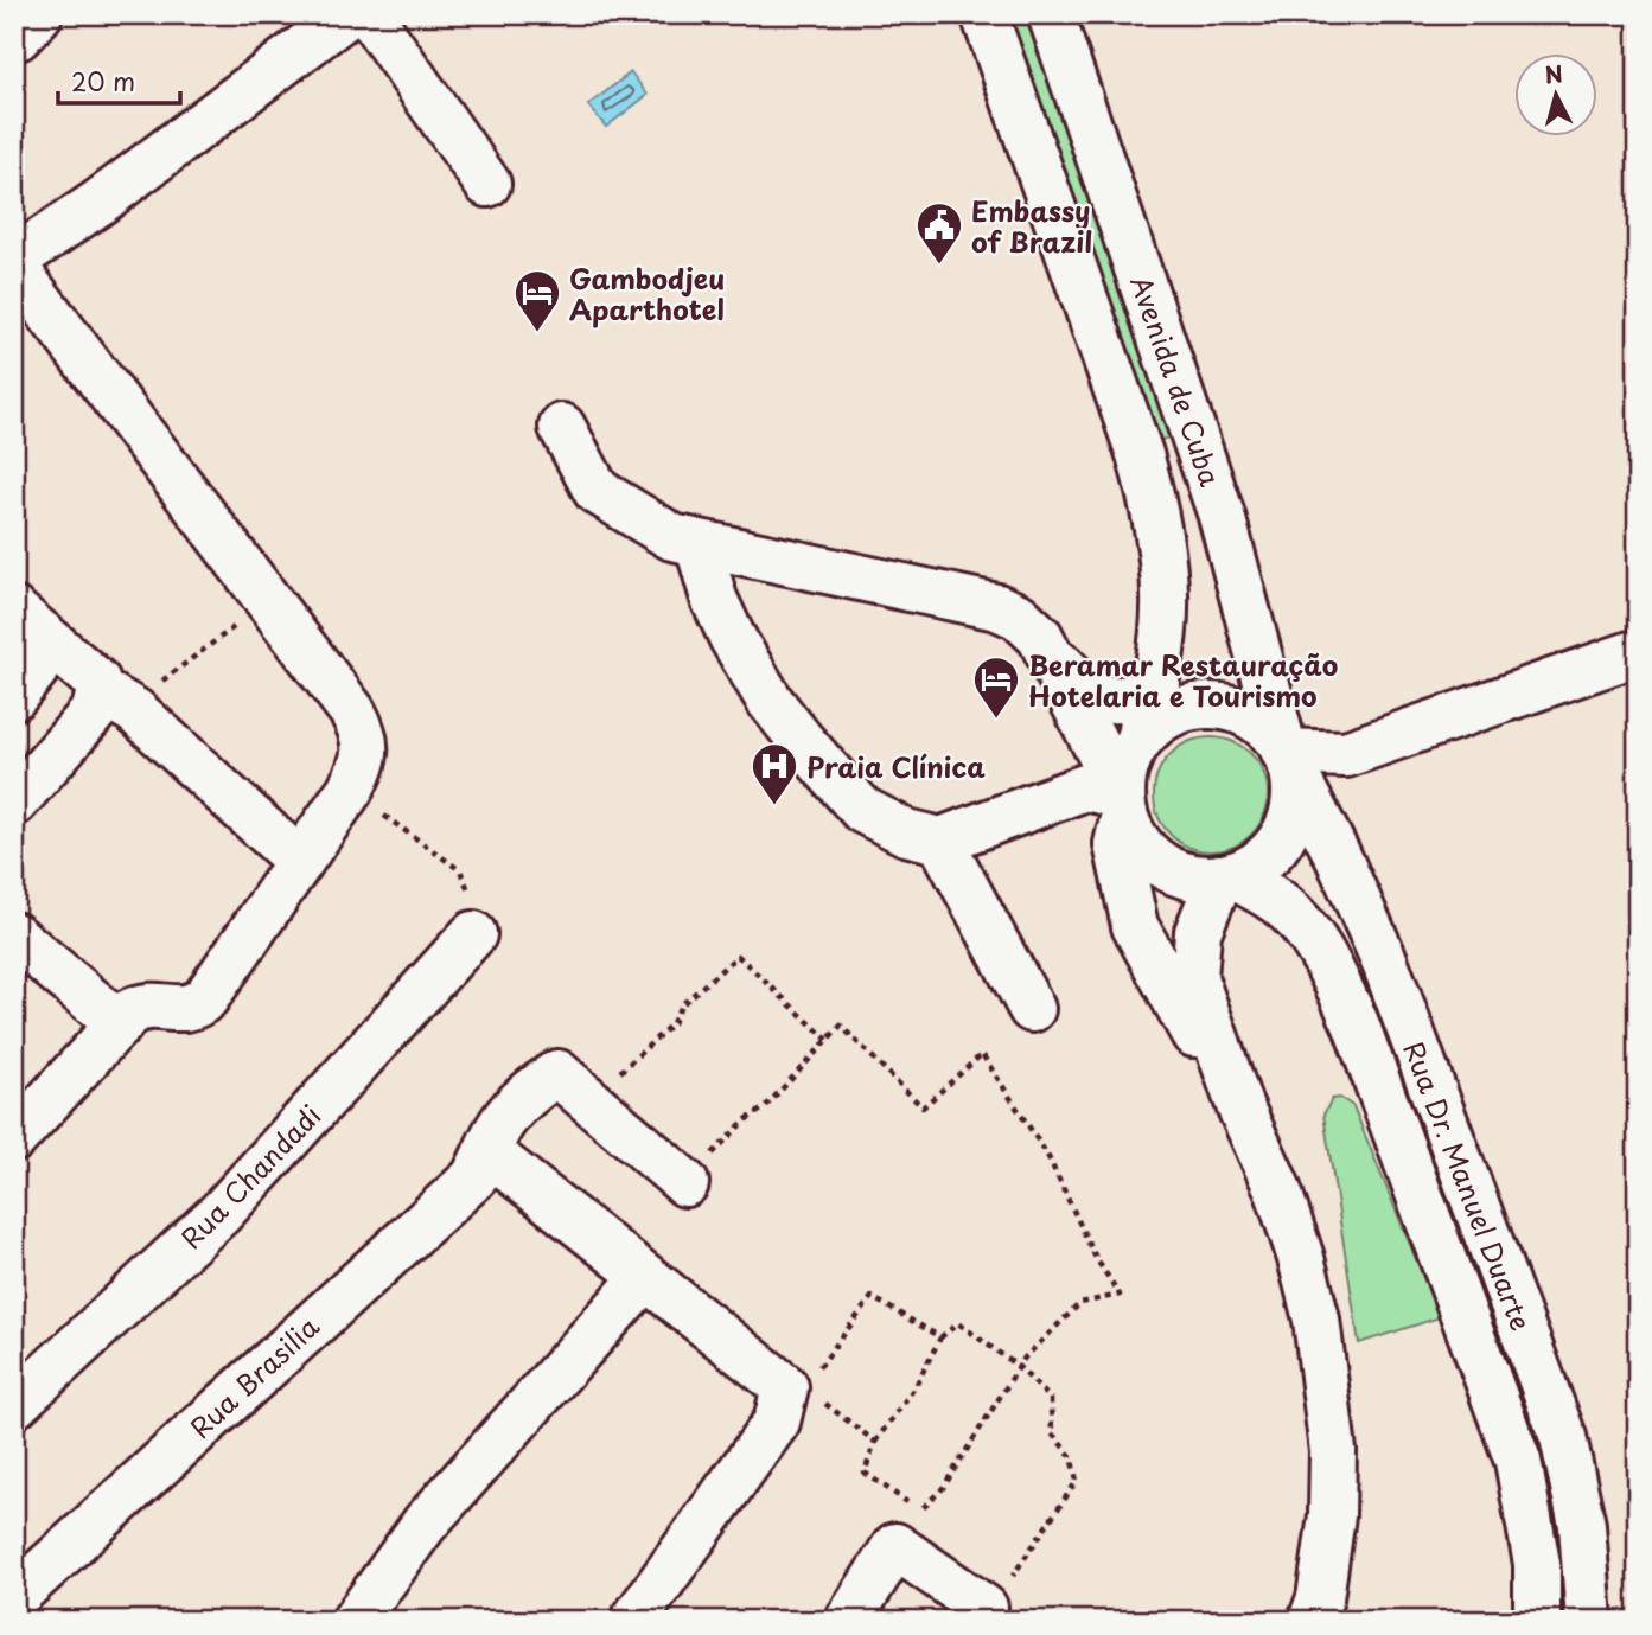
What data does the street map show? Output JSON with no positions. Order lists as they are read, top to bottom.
{
  "streets": {
    "street": [
      "Avenida de Cuba",
      "Rua Chandadi",
      "Rua Dr. Manuel Duarte",
      "Rua Brasilia"
    ]
  },
  "crossings": [
    ["Avenida de Cuba", "Rua Dr. Manuel Duarte"]
  ],
  "places": {
    "public building": ["Embassy of Brazil"],
    "hotel": ["Gambodjeu Aparthotel", "Beramar Restauração Hotelaria e Tourismo"],
    "hospital": ["Praia Clínica"]
  },
  "scale_bar": "20 m",
  "north": "top"
}
